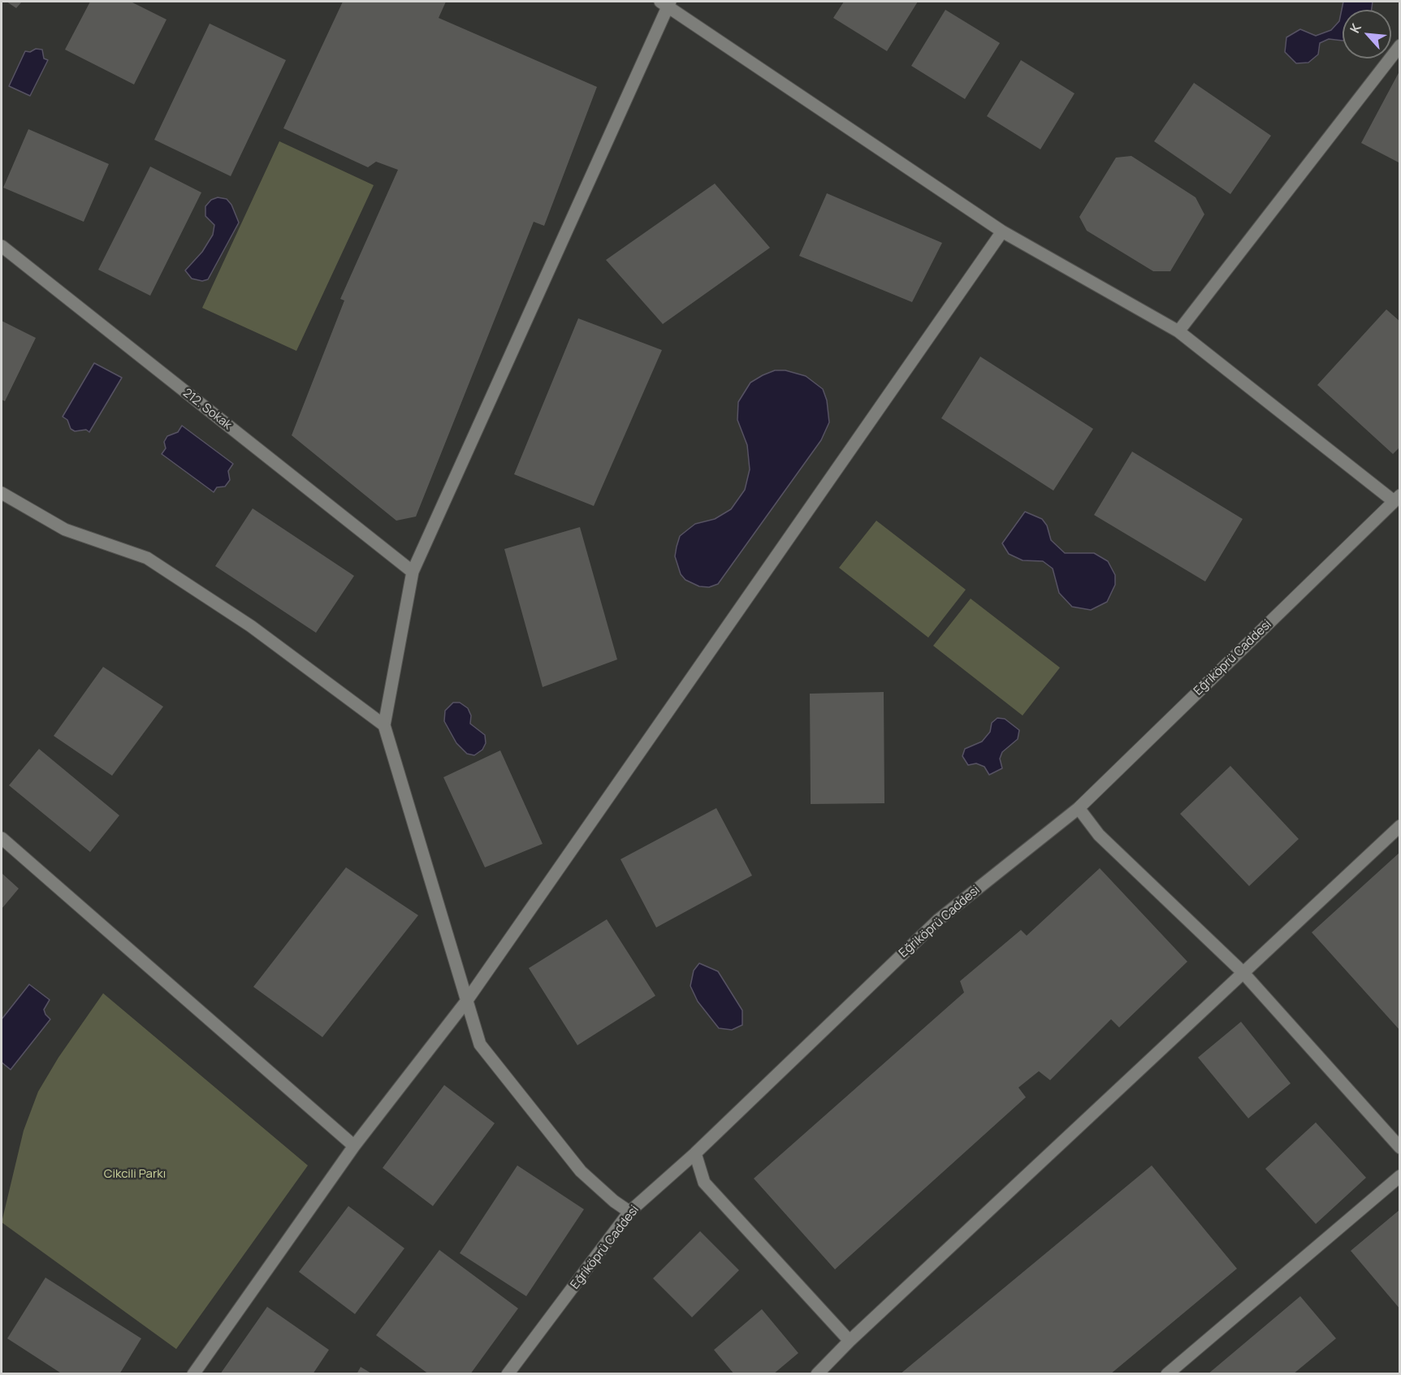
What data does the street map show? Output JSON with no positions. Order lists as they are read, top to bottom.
{
  "streets": {
    "street": ["212. Sokak", "Eğriköprü Caddesi"]
  },
  "parks": ["Cikcili Parkı"],
  "north": "top left"
}
